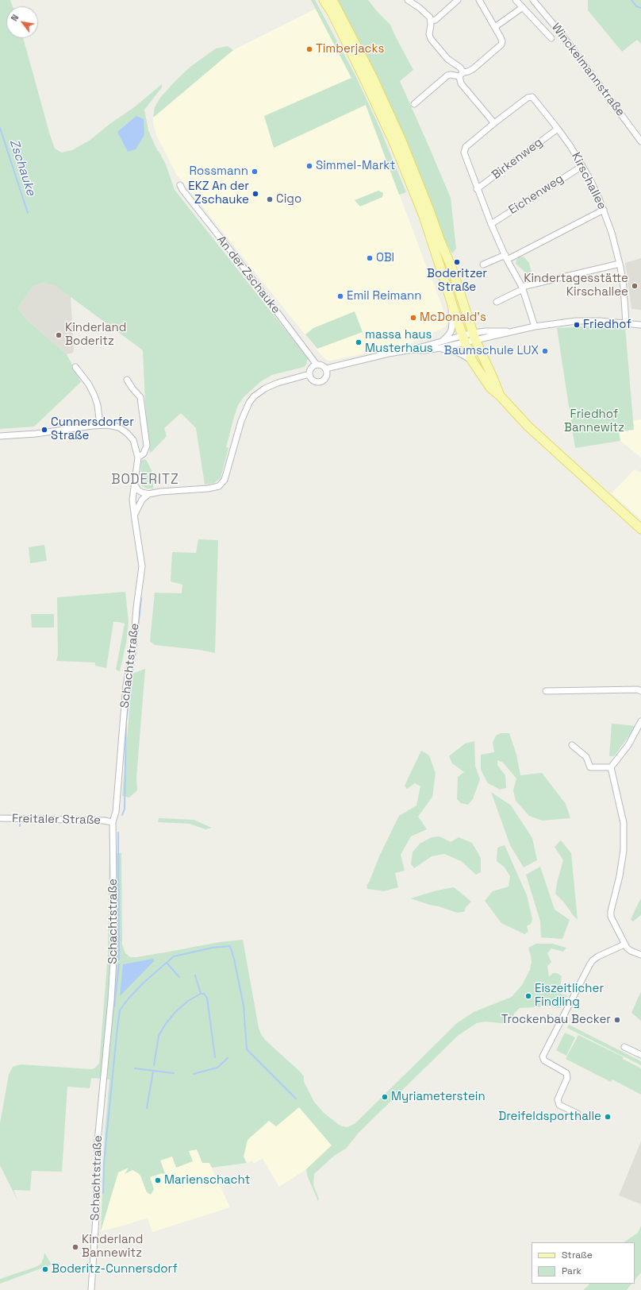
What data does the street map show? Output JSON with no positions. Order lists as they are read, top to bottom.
{
  "streets": {
    "street": [
      "Winckelmannstraße",
      "Birkenweg",
      "Kirschallee",
      "Eichenweg",
      "An der Zschauke",
      "Schachtstraße",
      "Freitaler Straße"
    ]
  },
  "crossings": [
    ["Birkenweg", "Kirschallee"],
    ["Kirschallee", "Eichenweg"],
    ["Schachtstraße", "Freitaler Straße"]
  ],
  "districts": ["BODERITZ"],
  "water": ["Zschauke"],
  "parks": ["Friedhof Bannewitz"],
  "places": [
    "Timberjacks",
    "Simmel-Markt",
    "Rossmann",
    "EKZ An der Zschauke",
    "Cigo",
    "OBI",
    "Boderitzer Straße",
    "Kindertagesstätte Kirschallee",
    "Emil Reimann",
    "McDonald's",
    "Friedhof",
    "Kinderland Boderitz",
    "massa haus Musterhaus",
    "Baumschule LUX",
    "Cunnersdorfer Straße",
    "Eiszeitlicher Findling",
    "Trockenbau Becker",
    "Myriameterstein",
    "Dreifeldsporthalle",
    "Marienschacht",
    "Kinderland Bannewitz",
    "Boderitz-Cunnersdorf"
  ],
  "legend": ["Straße", "Park"],
  "north": "top left"
}
